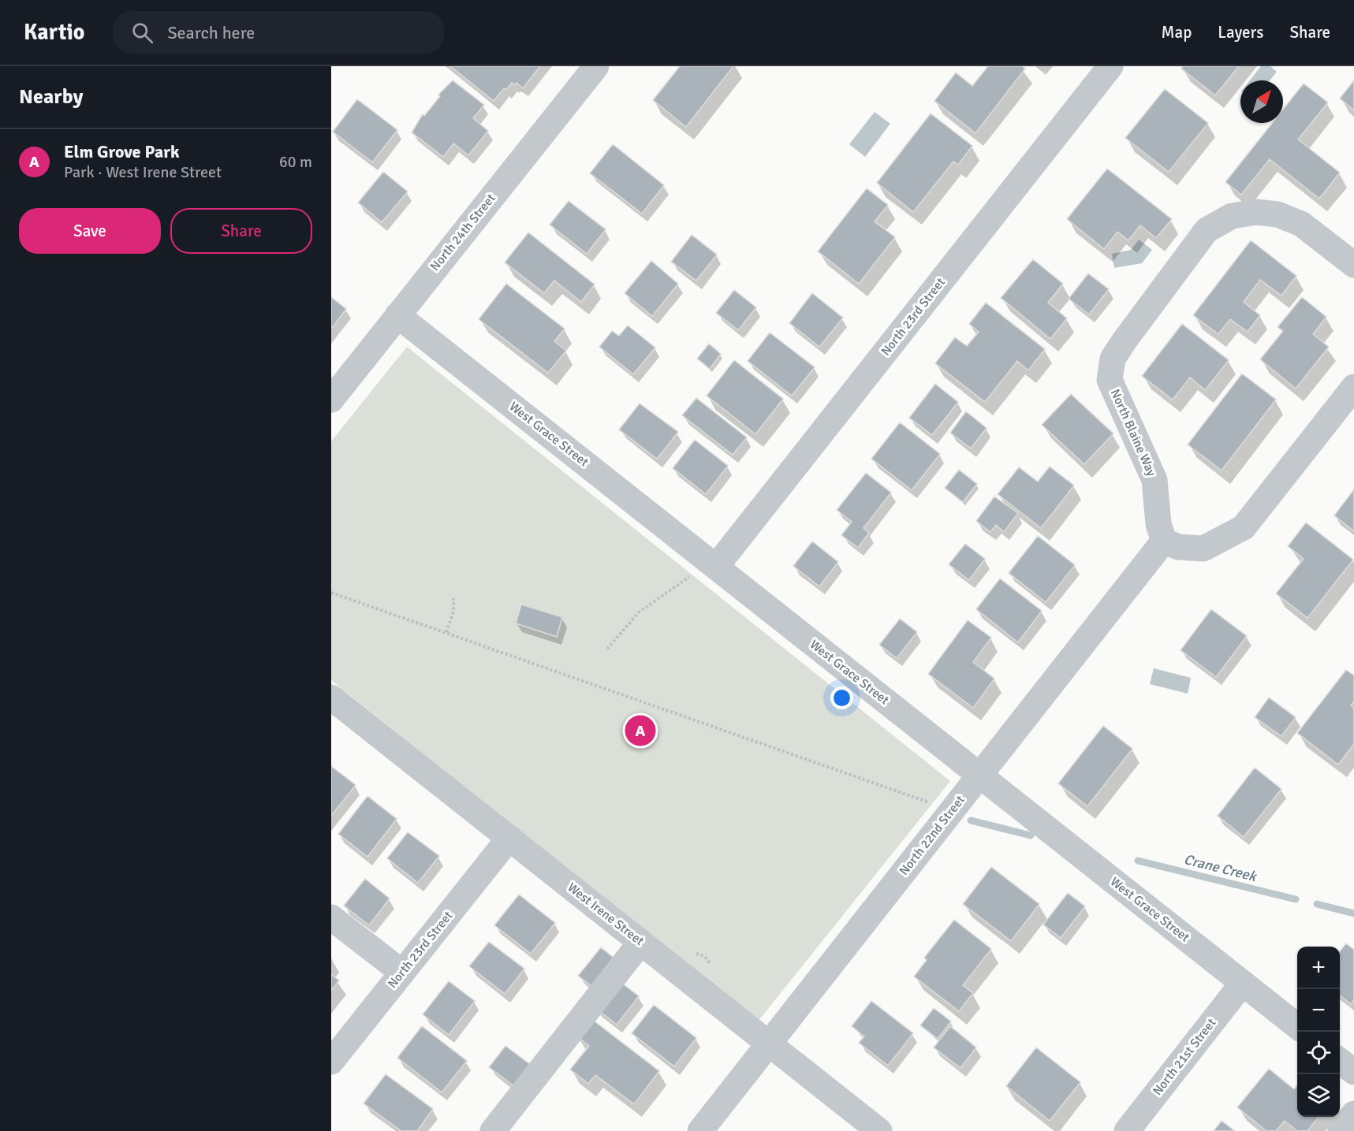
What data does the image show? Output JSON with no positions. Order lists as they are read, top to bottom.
{
  "streets": {
    "street": [
      "North 24th Street",
      "North 23rd Street",
      "North Blaine Way",
      "West Grace Street",
      "North 22nd Street",
      "West Irene Street",
      "North 21st Street"
    ]
  },
  "crossings": [
    ["North 24th Street", "West Grace Street"],
    ["North 23rd Street", "West Grace Street"],
    ["North 23rd Street", "West Irene Street"],
    ["North Blaine Way", "North 22nd Street"],
    ["West Grace Street", "North 22nd Street"],
    ["West Grace Street", "North 21st Street"],
    ["North 22nd Street", "West Irene Street"]
  ],
  "water": ["Crane Creek"],
  "north": "top right",
  "page": {
    "header": "Kartio",
    "search": "Search here",
    "nav": ["Map", "Layers", "Share"],
    "heading": "Nearby",
    "list": [
      {
        "mark": "A",
        "name": "Elm Grove Park",
        "note": "Park · West Irene Street",
        "value": "60 m"
      }
    ],
    "buttons": ["Save", "Share"],
    "pins": "A",
    "map_buttons": ["+", "−"]
  }
}
